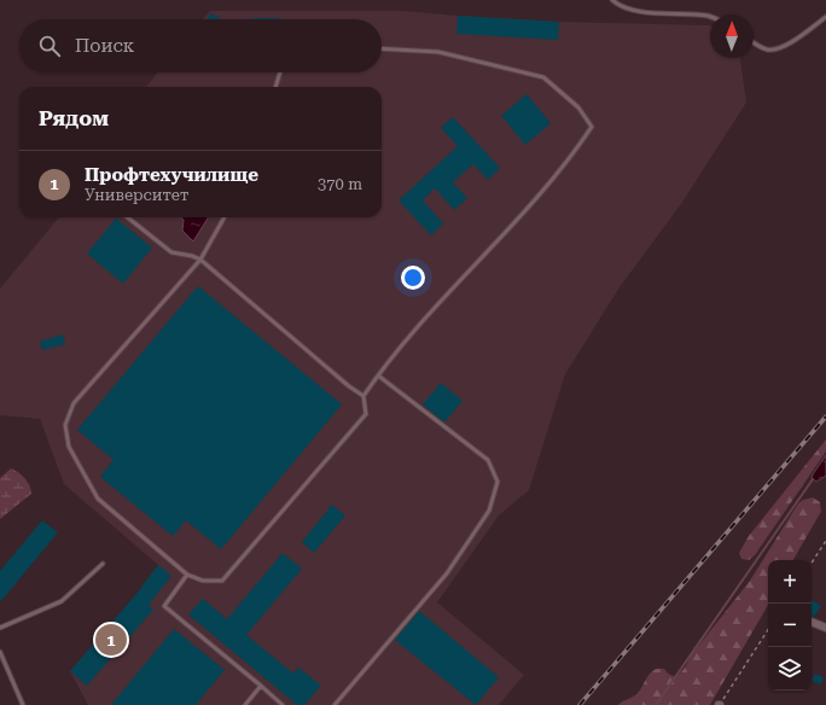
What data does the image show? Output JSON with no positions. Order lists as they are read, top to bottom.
{
  "north": "top",
  "page": {
    "search": "Поиск",
    "heading": "Рядом",
    "list": [
      {
        "mark": "1",
        "name": "Профтехучилище",
        "note": "Университет",
        "value": "370 m"
      }
    ],
    "map_buttons": ["+", "−"],
    "pins": "1"
  }
}
